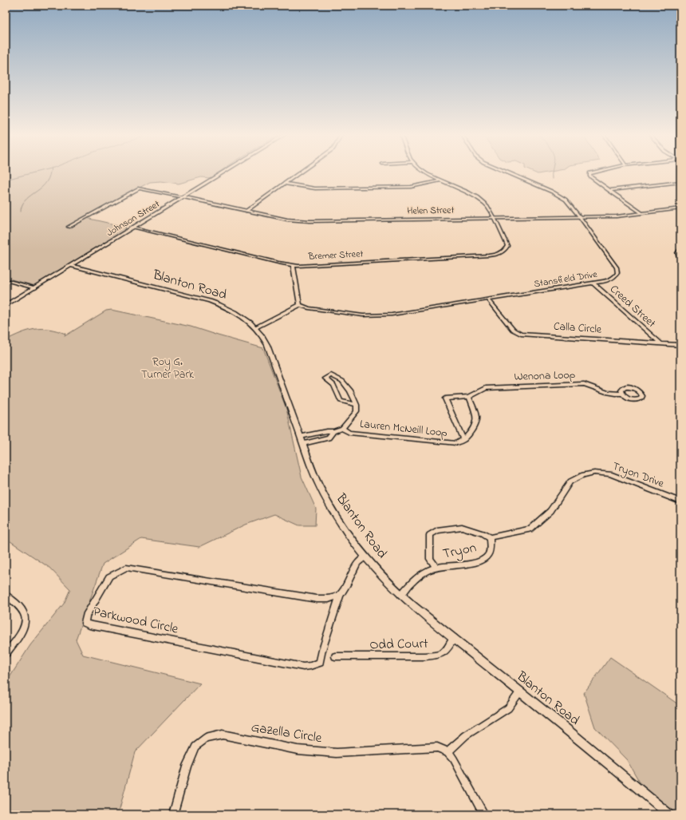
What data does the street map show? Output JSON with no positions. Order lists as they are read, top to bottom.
{
  "streets": {
    "street": [
      "Helen Street",
      "Johnson Street",
      "Bremer Street",
      "Stansfield Drive",
      "Blanton Road",
      "Creed Street",
      "Calla Circle",
      "Wenona Loop",
      "Lauren McNeill Loop",
      "Tryon Drive",
      "Tryon",
      "Parkwood Circle",
      "Odd Court",
      "Gazella Circle"
    ]
  },
  "crossings": [
    ["Helen Street", "Johnson Street"],
    ["Helen Street", "Bremer Street"],
    ["Helen Street", "Stansfield Drive"],
    ["Johnson Street", "Bremer Street"],
    ["Johnson Street", "Blanton Road"],
    ["Stansfield Drive", "Creed Street"],
    ["Stansfield Drive", "Calla Circle"],
    ["Blanton Road", "Parkwood Circle"],
    ["Blanton Road", "Odd Court"],
    ["Creed Street", "Calla Circle"],
    ["Wenona Loop", "Lauren McNeill Loop"],
    ["Tryon Drive", "Tryon"]
  ],
  "parks": ["Roy G. Turner Park"]
}
